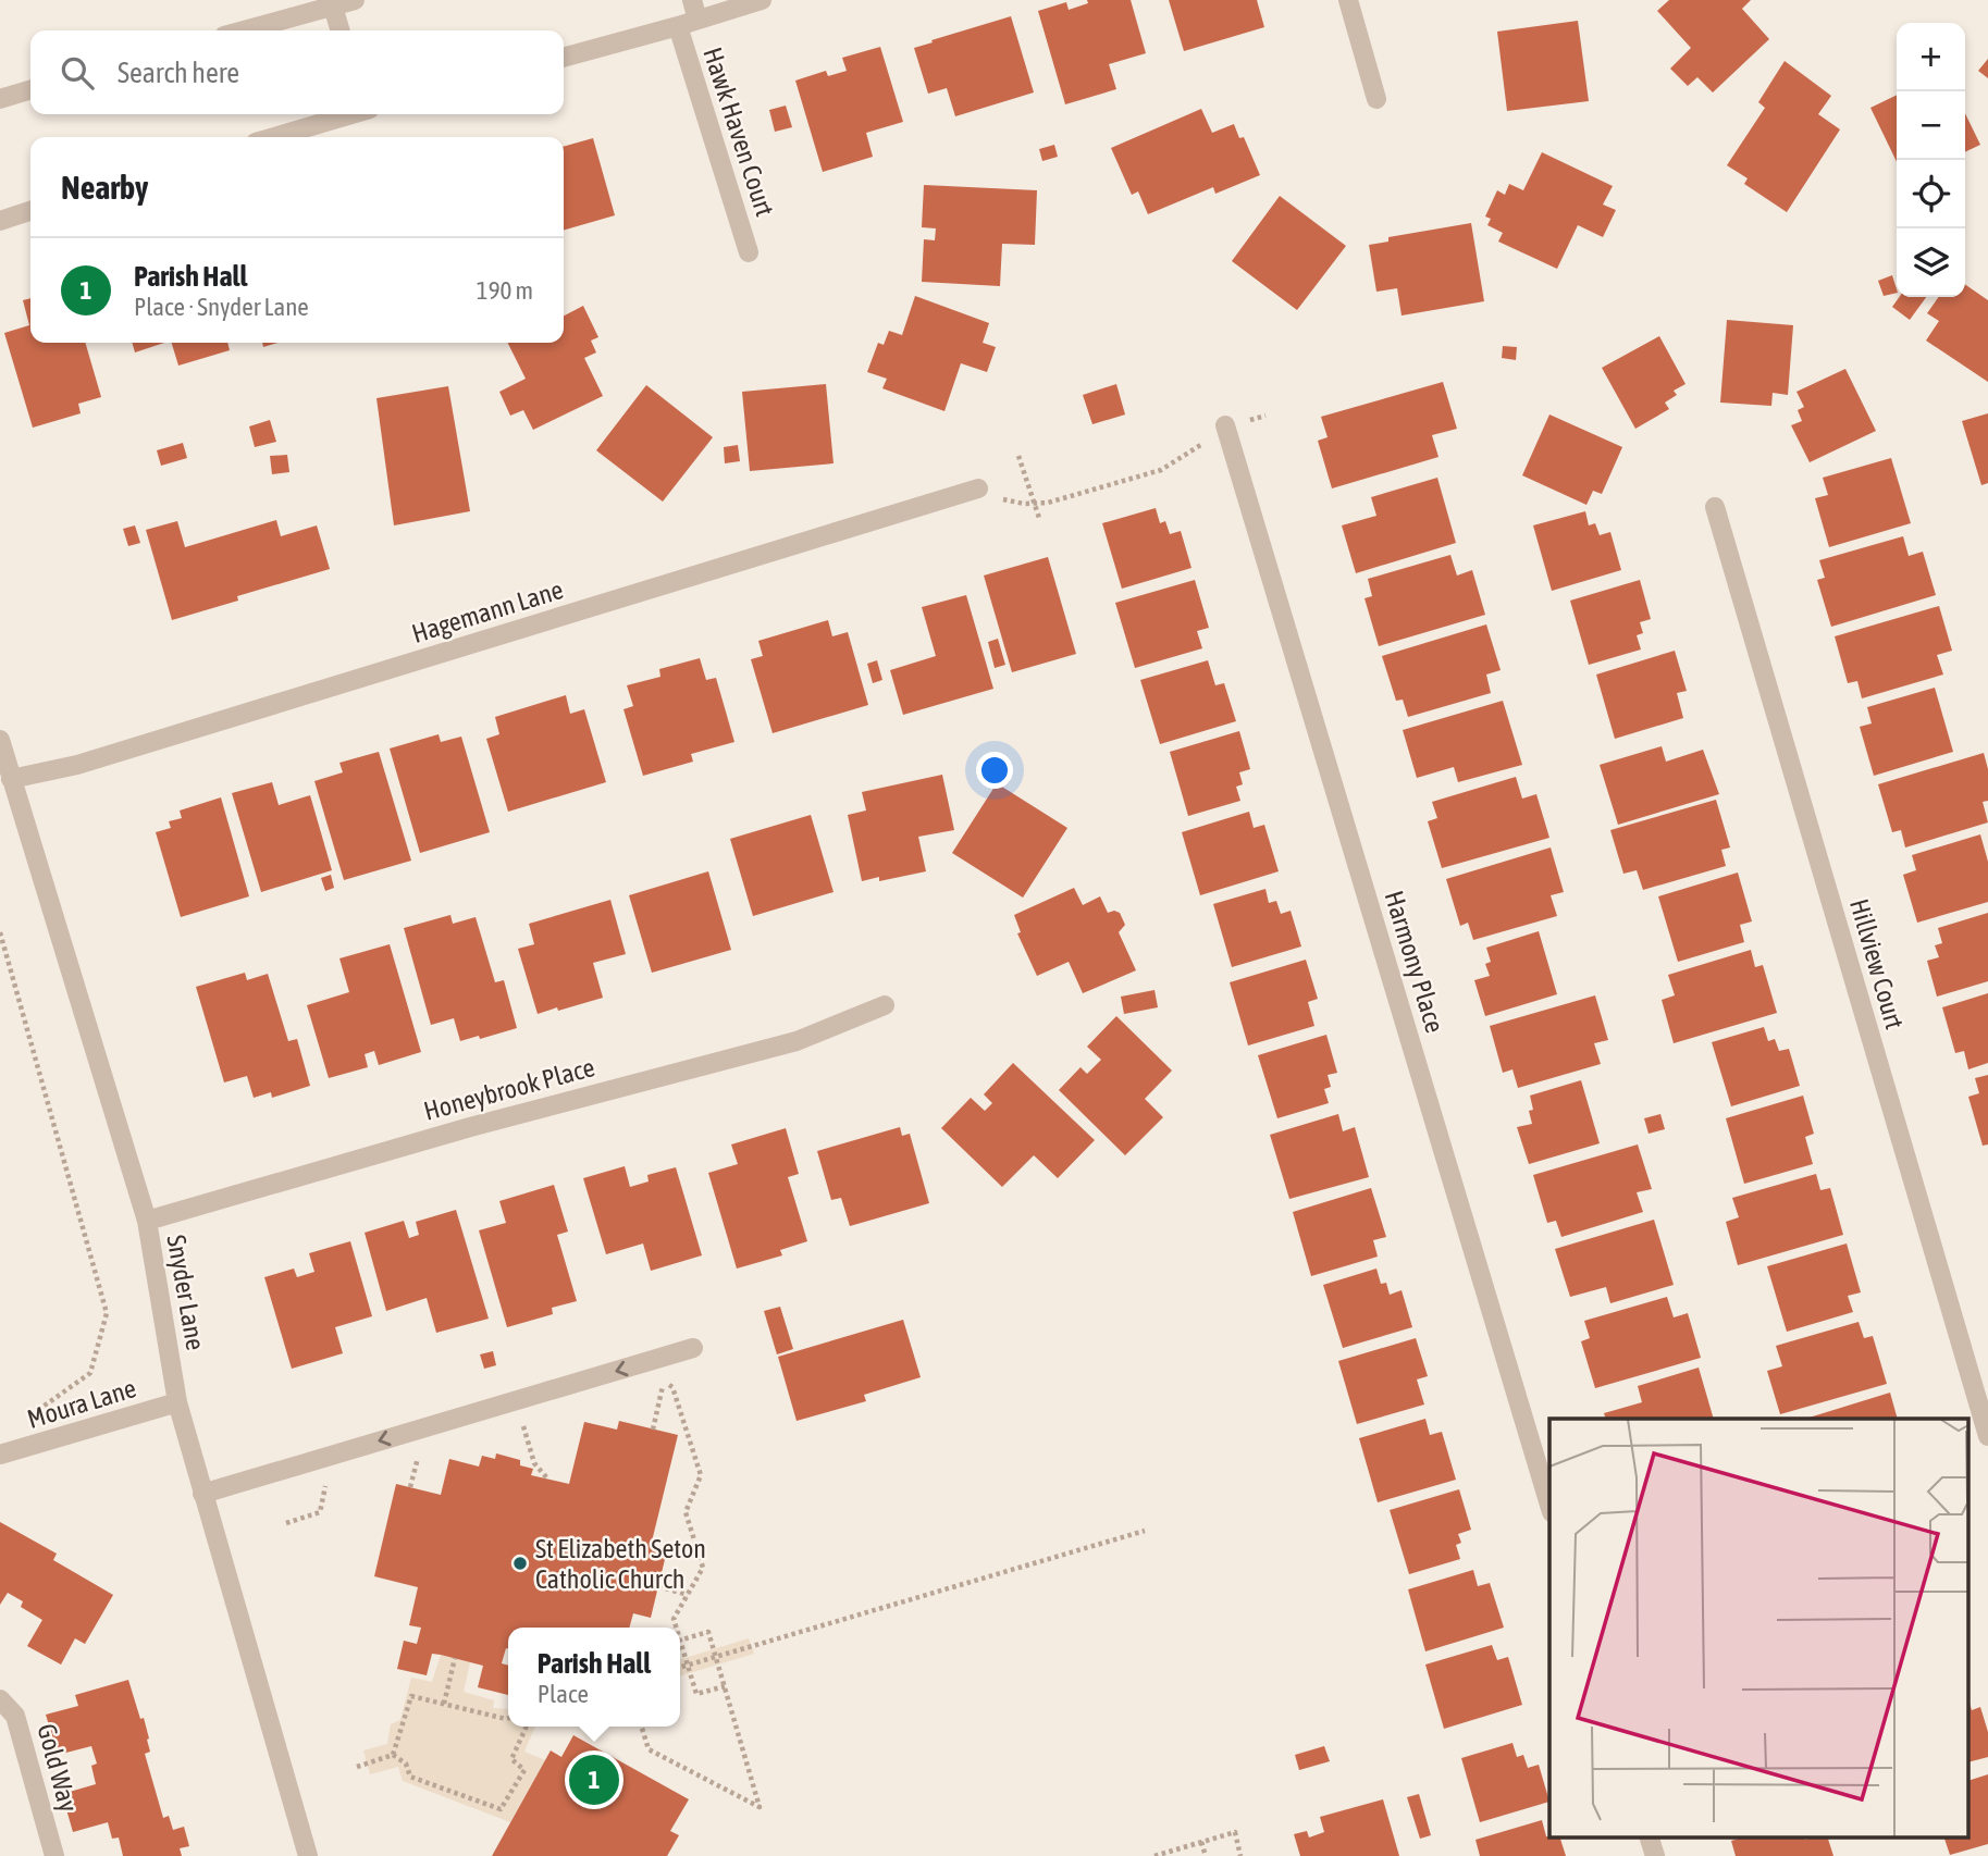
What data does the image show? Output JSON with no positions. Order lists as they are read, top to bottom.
{
  "streets": {
    "street": [
      "Hawk Haven Court",
      "Hagemann Lane",
      "Harmony Place",
      "Hillview Court",
      "Honeybrook Place",
      "Snyder Lane",
      "Moura Lane",
      "Gold Way"
    ]
  },
  "crossings": [
    ["Hagemann Lane", "Snyder Lane"],
    ["Honeybrook Place", "Snyder Lane"],
    ["Snyder Lane", "Moura Lane"]
  ],
  "places": ["St Elizabeth Seton Catholic Church"],
  "page": {
    "map_buttons": ["+", "−"],
    "search": "Search here",
    "heading": "Nearby",
    "list": [
      {
        "mark": "1",
        "name": "Parish Hall",
        "note": "Place · Snyder Lane",
        "value": "190 m"
      }
    ],
    "popup": ["Parish Hall", "Place"],
    "pins": "1"
  }
}
